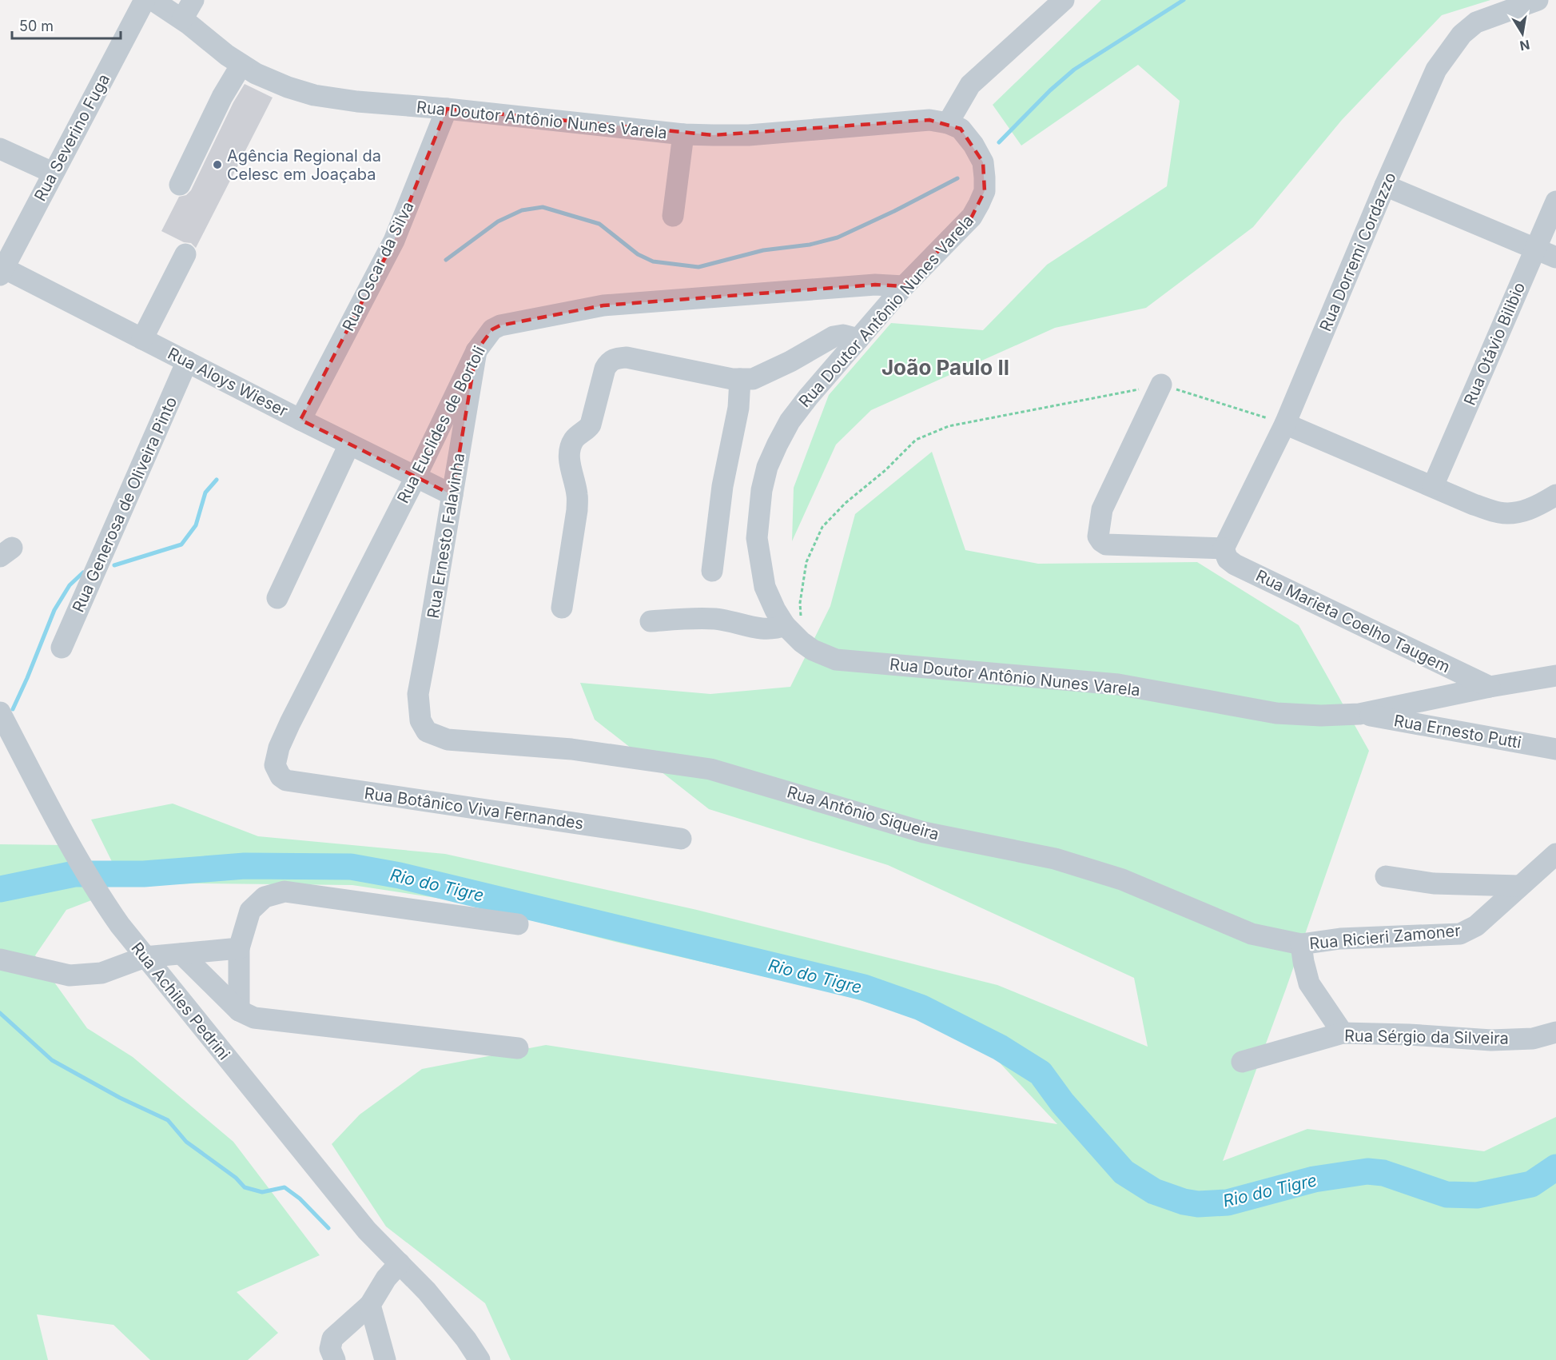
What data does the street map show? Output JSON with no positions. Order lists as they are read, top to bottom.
{
  "streets": {
    "street": [
      "Rua Doutor Antônio Nunes Varela",
      "Rua Severino Fuga",
      "Rua Dorremi Cordazzo",
      "Rua Oscar da Silva",
      "Rua Otávio Bilibio",
      "Rua Aloys Wieser",
      "Rua Euclides de Bortoli",
      "Rua Generosa de Oliveira Pinto",
      "Rua Ernesto Falavinha",
      "Rua Marieta Coelho Taugem",
      "Rua Ernesto Putti",
      "Rua Botânico Viva Fernandes",
      "Rua Antônio Siqueira",
      "Rua Ricieri Zamoner",
      "Rua Achiles Pedrini",
      "Rua Sérgio da Silveira"
    ]
  },
  "crossings": [
    ["Rua Doutor Antônio Nunes Varela", "Rua Oscar da Silva"],
    ["Rua Doutor Antônio Nunes Varela", "Rua Euclides de Bortoli"],
    ["Rua Doutor Antônio Nunes Varela", "Rua Marieta Coelho Taugem"],
    ["Rua Doutor Antônio Nunes Varela", "Rua Ernesto Putti"],
    ["Rua Severino Fuga", "Rua Aloys Wieser"],
    ["Rua Dorremi Cordazzo", "Rua Marieta Coelho Taugem"],
    ["Rua Oscar da Silva", "Rua Aloys Wieser"],
    ["Rua Aloys Wieser", "Rua Euclides de Bortoli"],
    ["Rua Aloys Wieser", "Rua Generosa de Oliveira Pinto"],
    ["Rua Aloys Wieser", "Rua Ernesto Falavinha"],
    ["Rua Euclides de Bortoli", "Rua Ernesto Falavinha"],
    ["Rua Euclides de Bortoli", "Rua Botânico Viva Fernandes"],
    ["Rua Ernesto Falavinha", "Rua Antônio Siqueira"],
    ["Rua Antônio Siqueira", "Rua Ricieri Zamoner"]
  ],
  "districts": ["João Paulo II"],
  "water": ["Rio do Tigre"],
  "places": ["Agência Regional da Celesc em Joaçaba"],
  "scale_bar": "50 m",
  "north": "bottom"
}
